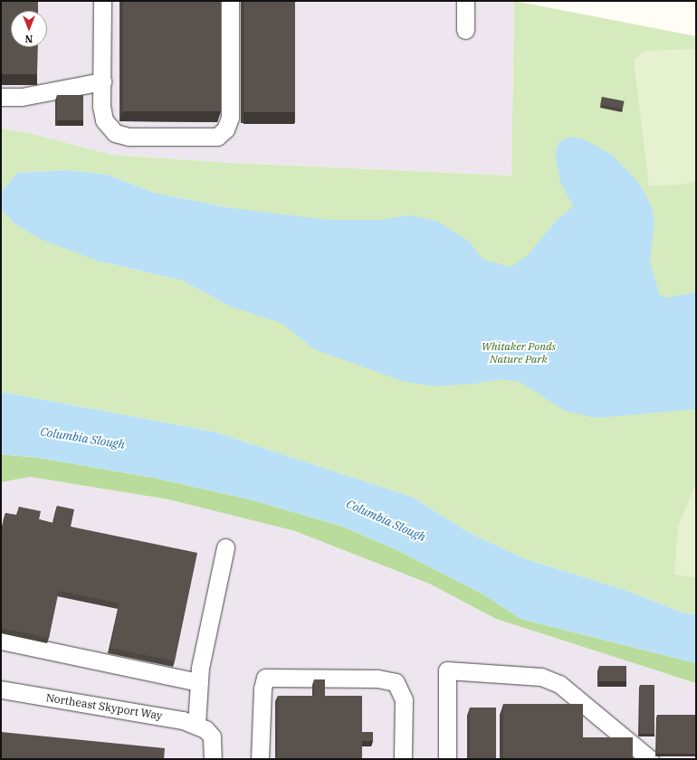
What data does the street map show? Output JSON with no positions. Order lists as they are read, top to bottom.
{
  "streets": {
    "street": ["Northeast Skyport Way"]
  },
  "water": ["Columbia Slough"],
  "parks": ["Whitaker Ponds Nature Park"],
  "north": "bottom"
}
